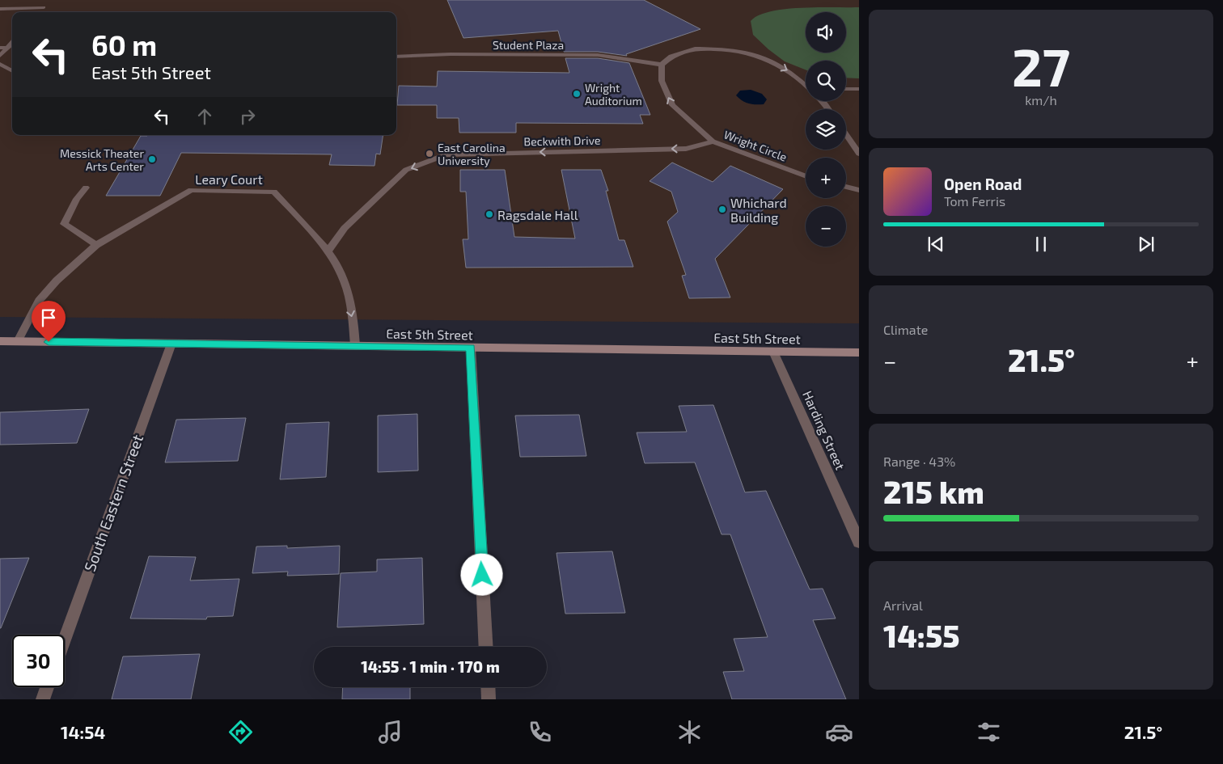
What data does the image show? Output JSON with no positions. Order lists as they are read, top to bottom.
{
  "streets": {
    "main road": ["East 5th Street"],
    "street": [
      "Student Plaza",
      "Beckwith Drive",
      "Wright Circle",
      "Leary Court",
      "Harding Street",
      "South Eastern Street"
    ]
  },
  "crossings": [
    ["Student Plaza", "Wright Circle"],
    ["Beckwith Drive", "Wright Circle"],
    ["Beckwith Drive", "Leary Court"],
    ["Leary Court", "East 5th Street"],
    ["East 5th Street", "Harding Street"],
    ["East 5th Street", "South Eastern Street"]
  ],
  "one_way": ["Beckwith Drive", "Wright Circle"],
  "places": [
    "Wright Auditorium",
    "East Carolina University",
    "Messick Theater Arts Center",
    "Whichard Building",
    "Ragsdale Hall"
  ],
  "page": {
    "tile": [
      ["27", "km/h"],
      "Climate",
      ["Range · 43%", "215 km"],
      ["Arrival", "14:55"]
    ],
    "map_buttons": ["+", "−"],
    "turn": ["60 m", "East 5th Street"],
    "song": ["Open Road", "Tom Ferris"],
    "heat": ["−", "21.5°", "+"],
    "limit": "30",
    "trip": "14:55 · 1 min · 170 m",
    "tabs": ["14:54", "21.5°"]
  }
}
